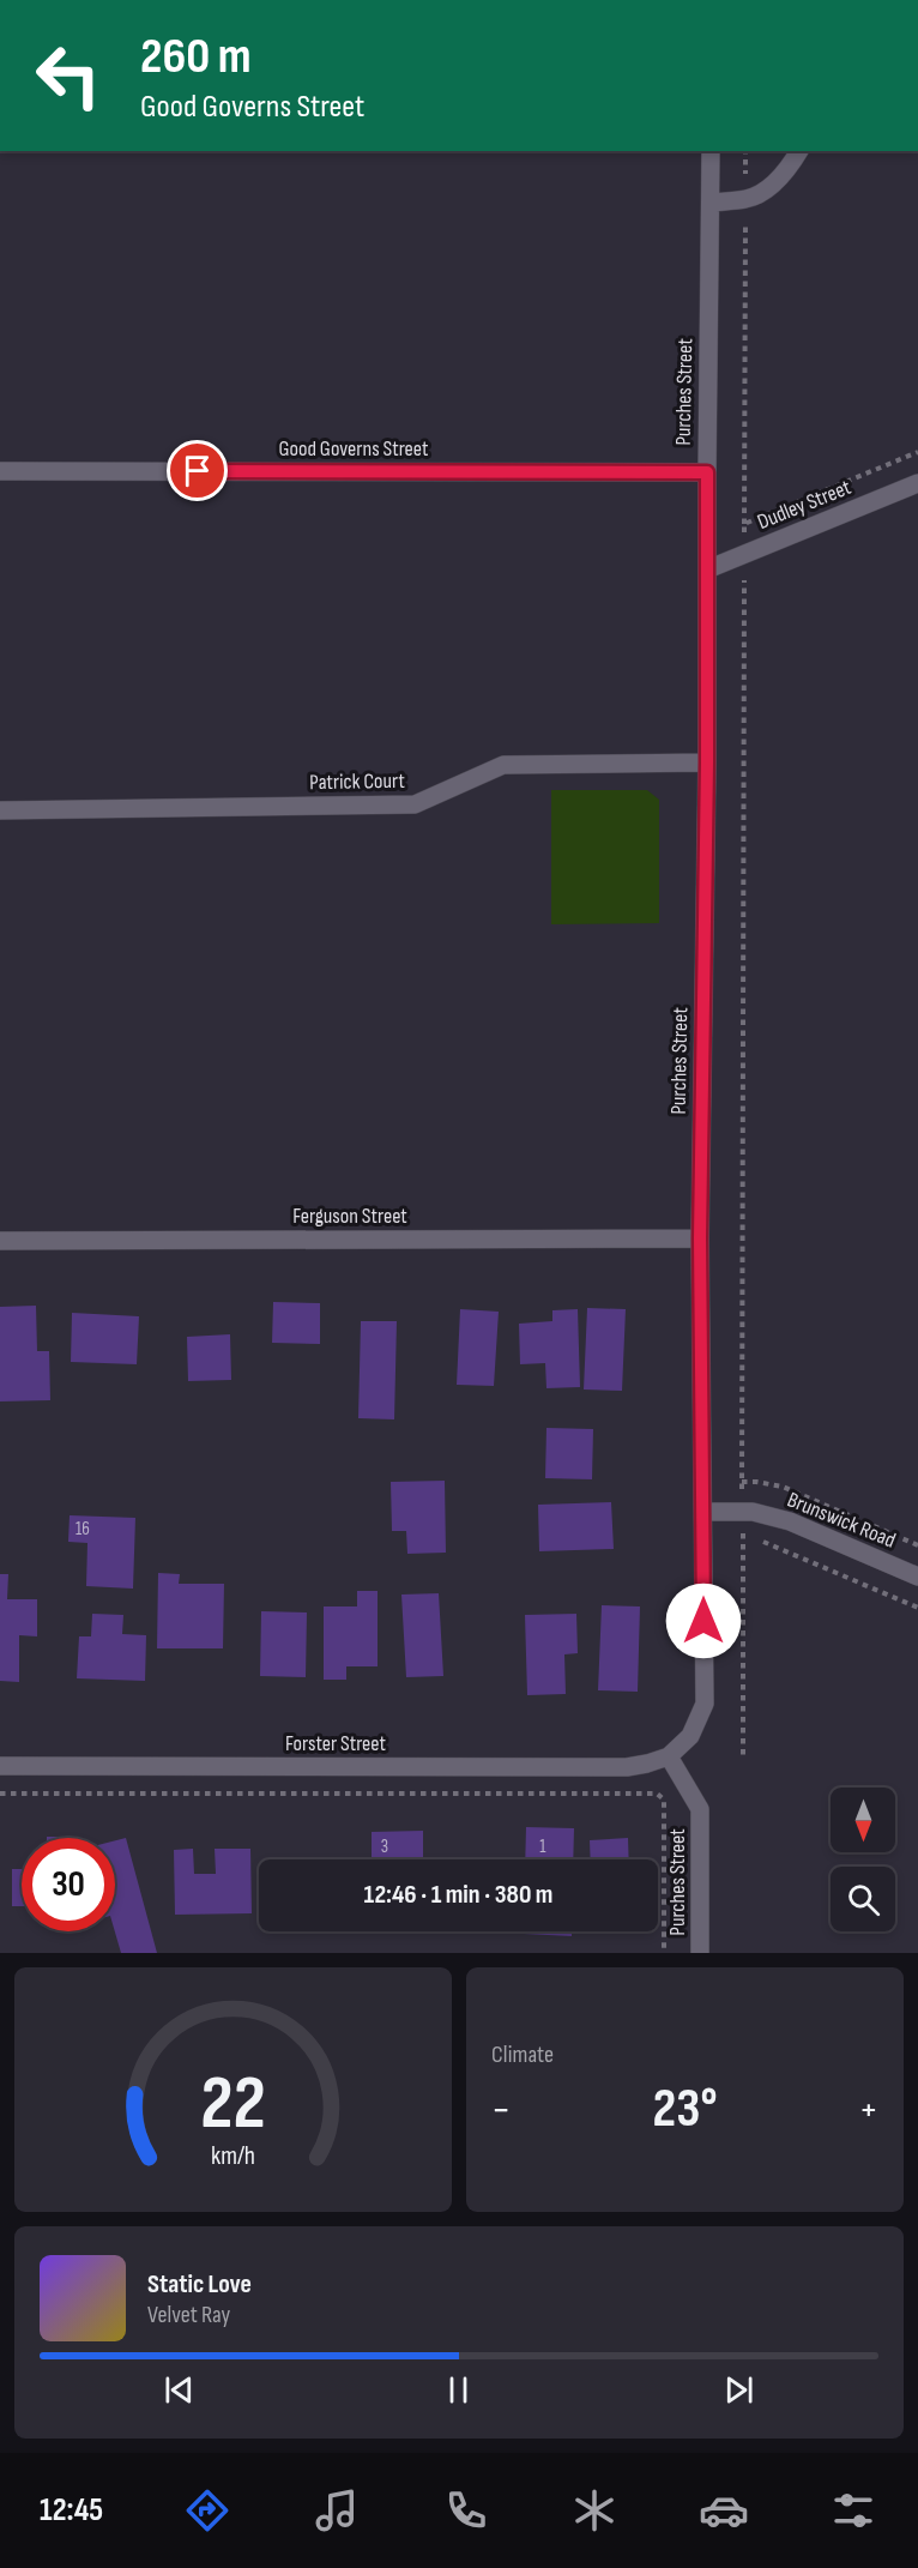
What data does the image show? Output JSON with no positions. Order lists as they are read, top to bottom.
{
  "streets": {
    "street": [
      "Purches Street",
      "Good Governs Street",
      "Dudley Street",
      "Patrick Court",
      "Ferguson Street",
      "Brunswick Road",
      "Forster Street"
    ]
  },
  "crossings": [
    ["Purches Street", "Good Governs Street"],
    ["Purches Street", "Dudley Street"],
    ["Purches Street", "Patrick Court"],
    ["Purches Street", "Ferguson Street"],
    ["Purches Street", "Brunswick Road"],
    ["Purches Street", "Forster Street"]
  ],
  "house_numbers": ["16", "3", "1"],
  "north": "bottom",
  "page": {
    "turn": ["260 m", "Good Governs Street"],
    "limit": "30",
    "trip": "12:46 · 1 min · 380 m",
    "tile": "Climate",
    "heat": ["−", "23°", "+"],
    "song": ["Static Love", "Velvet Ray"],
    "tabs": "12:45",
    "gauge": ["22", "km/h"]
  }
}
